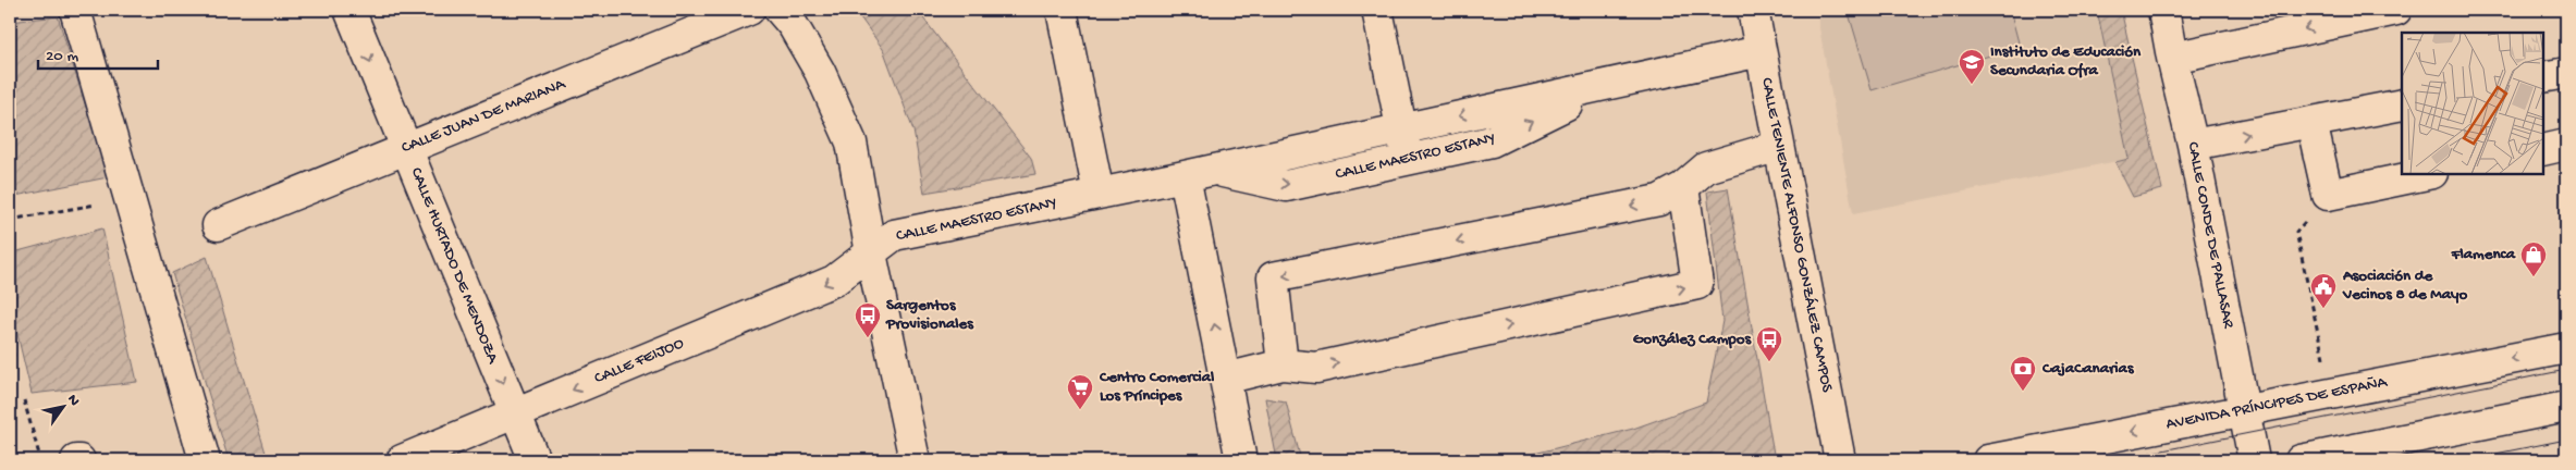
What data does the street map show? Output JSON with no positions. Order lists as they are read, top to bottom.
{
  "streets": {
    "street": [
      "CALLE JUAN DE MARIANA",
      "CALLE MAESTRO ESTANY",
      "CALLE TENIENTE ALFONSO GONZÁLEZ CAMPOS",
      "CALLE CONDE DE PALLASAR",
      "CALLE HURTADO DE MENDOZA",
      "CALLE FEIJOO",
      "AVENIDA PRÍNCIPES DE ESPAÑA"
    ]
  },
  "crossings": [
    ["CALLE JUAN DE MARIANA", "CALLE HURTADO DE MENDOZA"],
    ["CALLE MAESTRO ESTANY", "CALLE TENIENTE ALFONSO GONZÁLEZ CAMPOS"],
    ["CALLE MAESTRO ESTANY", "CALLE FEIJOO"],
    ["CALLE CONDE DE PALLASAR", "AVENIDA PRÍNCIPES DE ESPAÑA"],
    ["CALLE HURTADO DE MENDOZA", "CALLE FEIJOO"]
  ],
  "one_way": ["CALLE HURTADO DE MENDOZA", "CALLE FEIJOO"],
  "places": {
    "school or university": ["Instituto de Educación Secundaria Ofra"],
    "shop": ["Flamenca"],
    "public building": ["Asociación de Vecinos 8 de Mayo"],
    "bus stop": ["Sargentos Provisionales", "González Campos"],
    "bank": ["CajaCanarias"],
    "supermarket": ["Centro Comercial Los Príncipes"]
  },
  "scale_bar": "20 m",
  "north": "top right"
}
